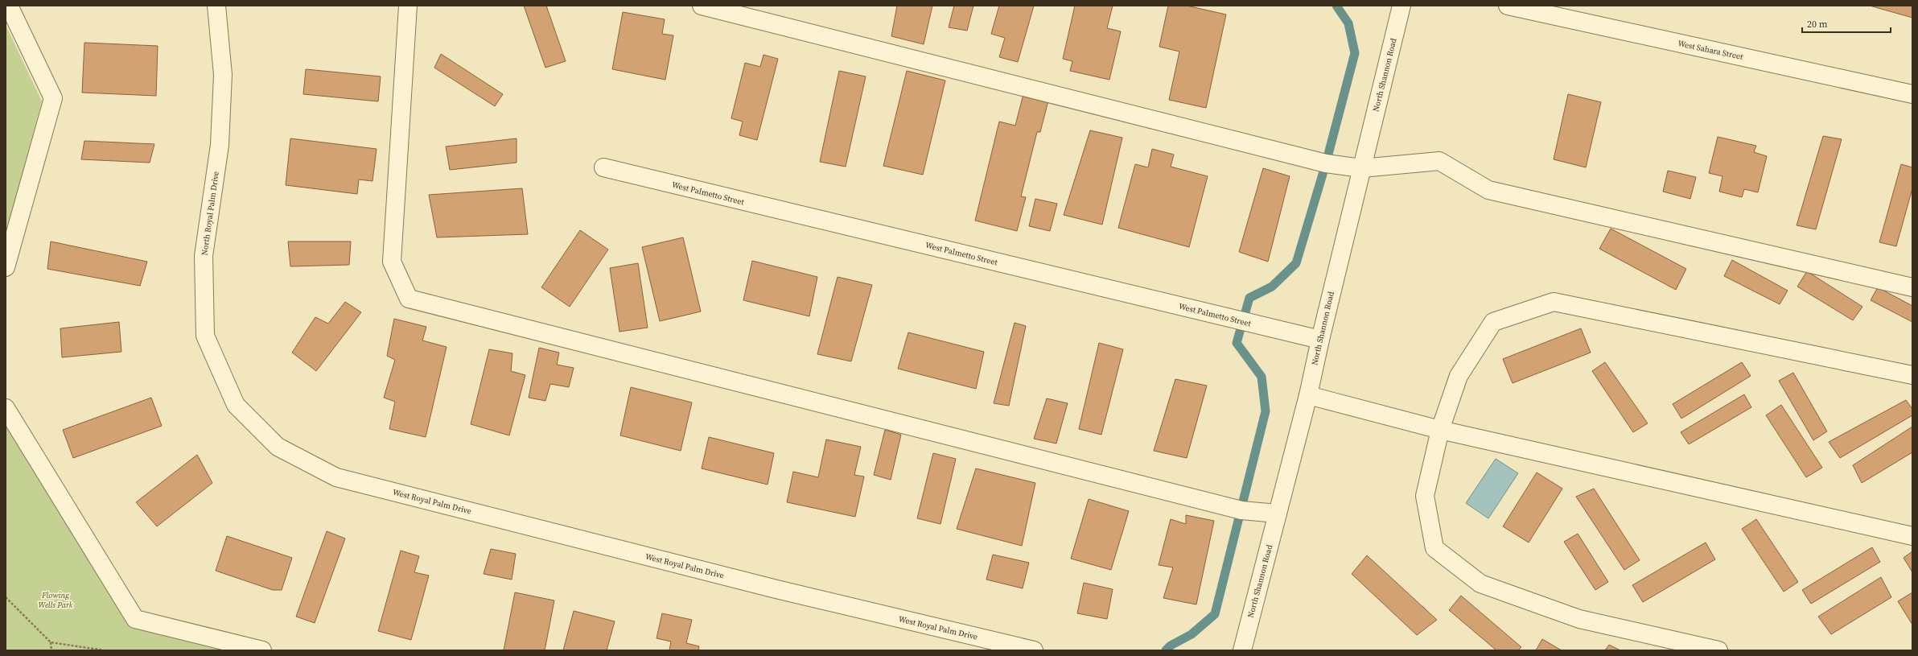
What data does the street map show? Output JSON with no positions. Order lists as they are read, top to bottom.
{
  "streets": {
    "street": [
      "West Sahara Street",
      "North Shannon Road",
      "West Palmetto Street",
      "North Royal Palm Drive",
      "West Royal Palm Drive"
    ]
  },
  "crossings": [
    ["North Shannon Road", "West Palmetto Street"],
    ["North Royal Palm Drive", "West Royal Palm Drive"]
  ],
  "parks": ["Flowing Wells Park"],
  "scale_bar": "20 m"
}
